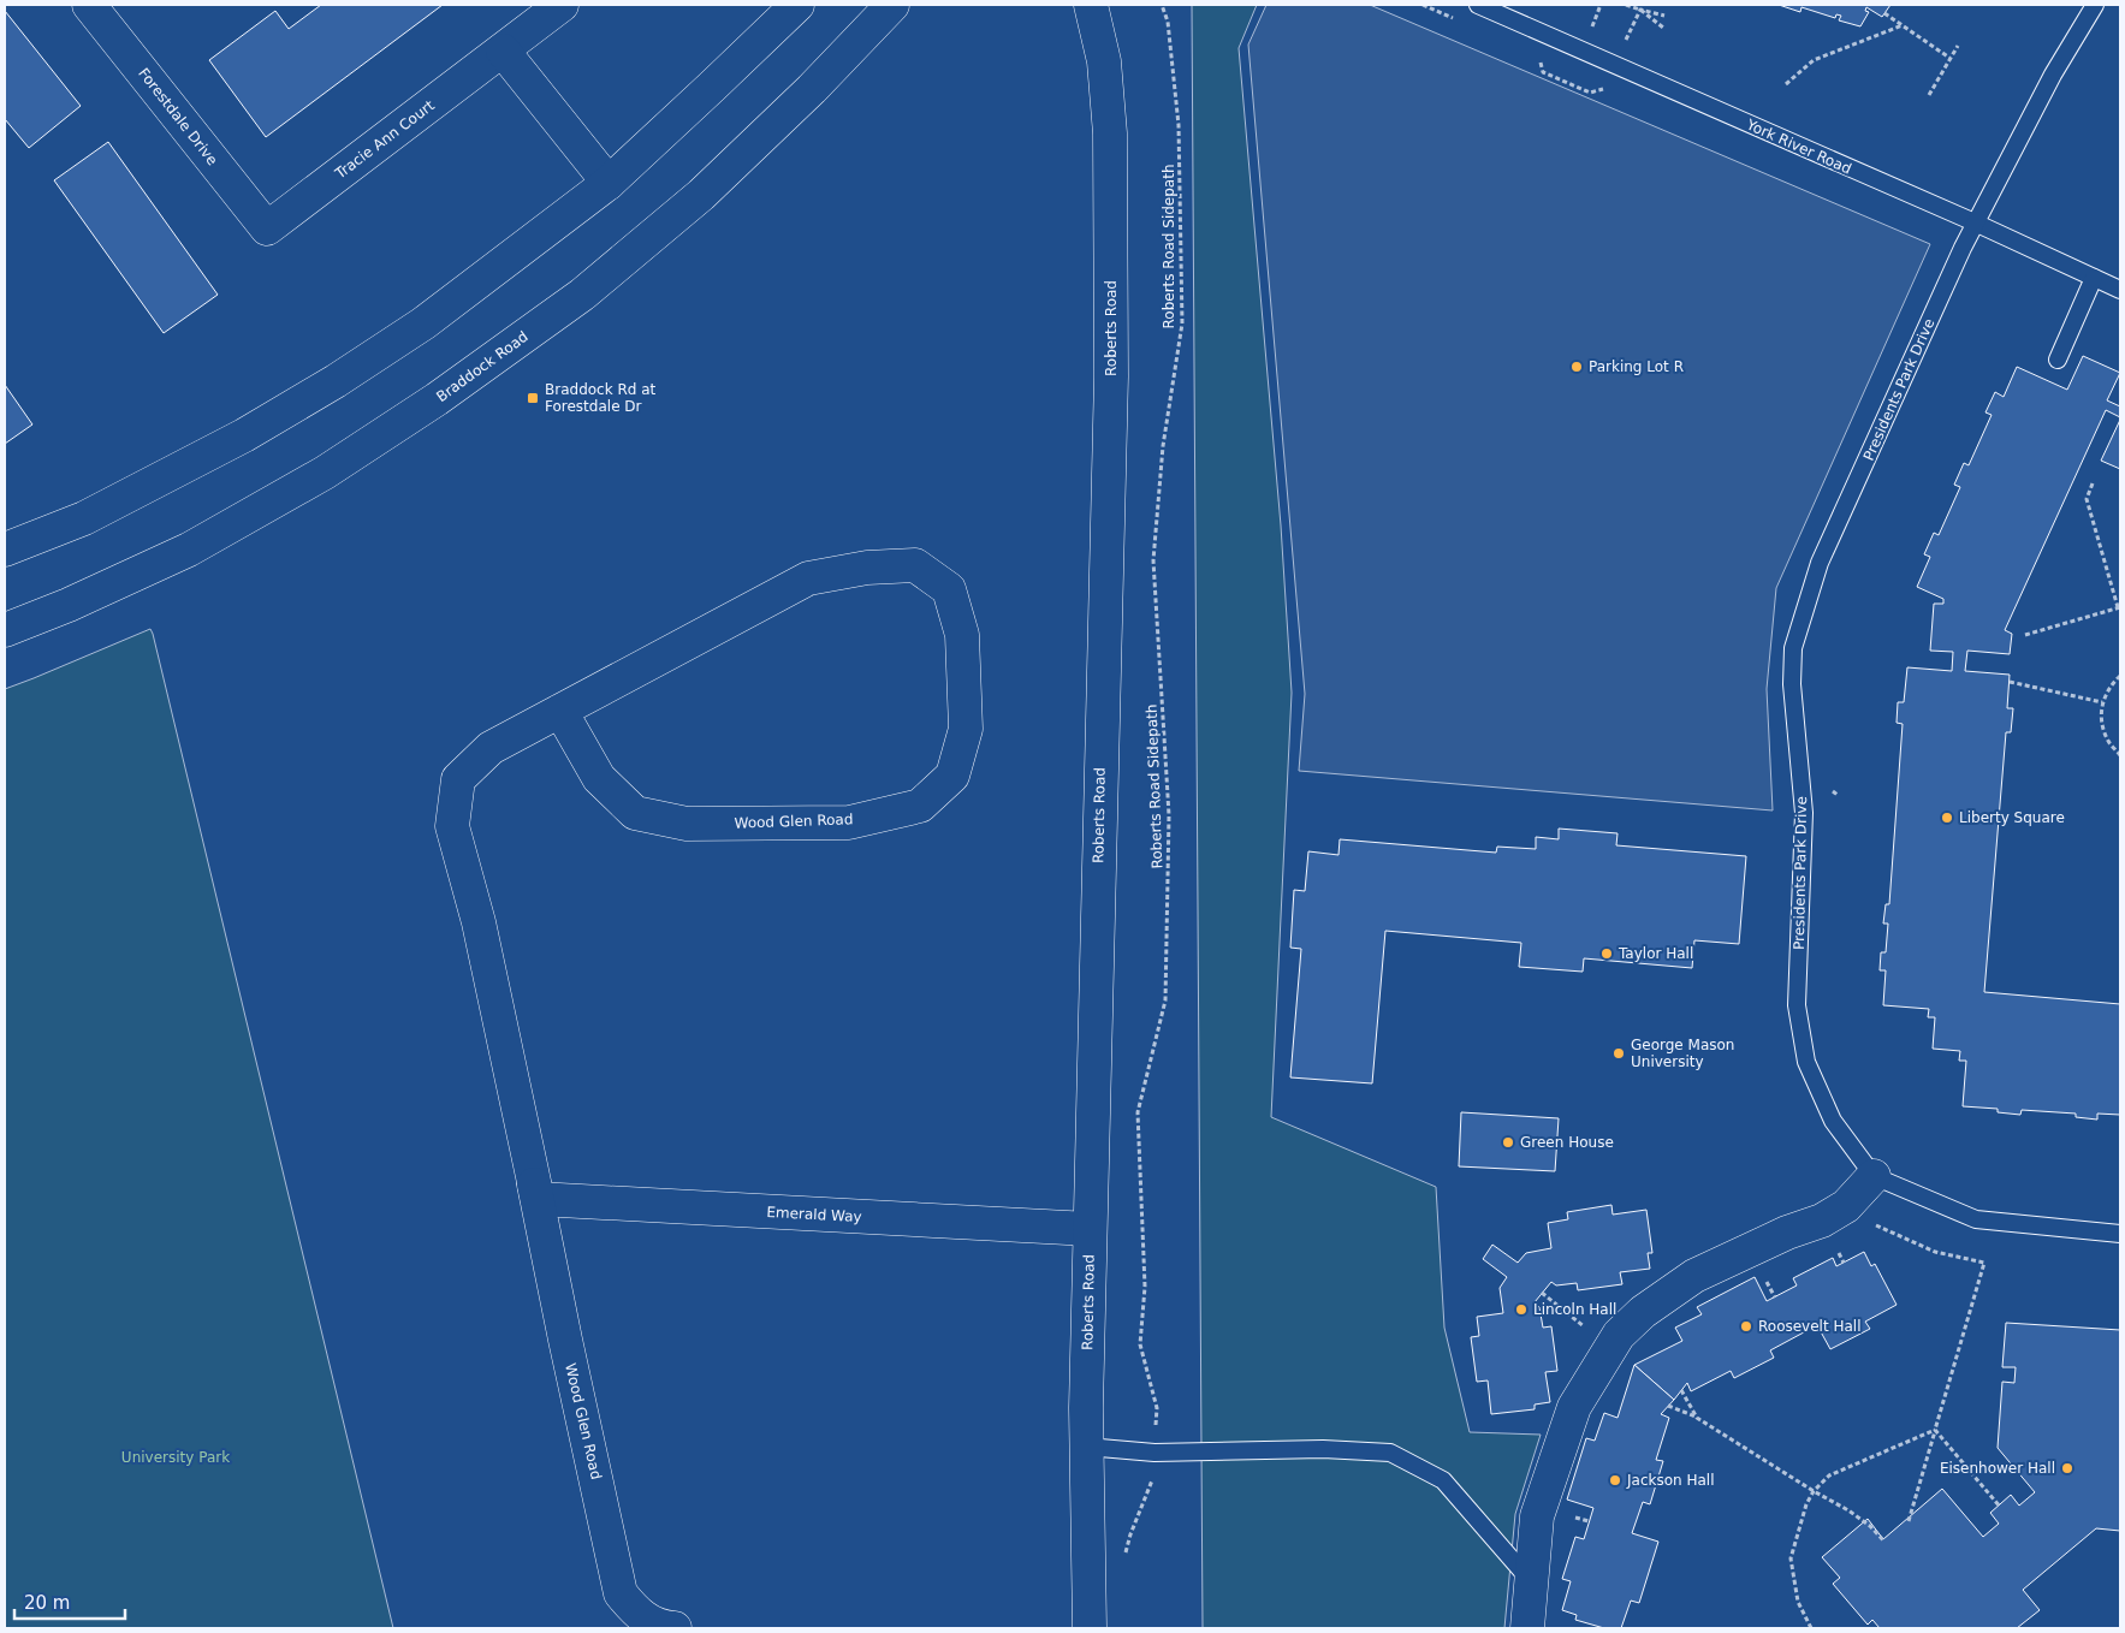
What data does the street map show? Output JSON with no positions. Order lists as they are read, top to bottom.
{
  "streets": {
    "street": [
      "Forestdale Drive",
      "Tracie Ann Court",
      "Roberts Road",
      "Braddock Road",
      "Wood Glen Road",
      "Emerald Way"
    ],
    "lane": ["York River Road", "Presidents Park Drive"],
    "path": ["Roberts Road Sidepath"]
  },
  "crossings": [
    ["Forestdale Drive", "Tracie Ann Court"],
    ["York River Road", "Presidents Park Drive"],
    ["Roberts Road", "Emerald Way"],
    ["Wood Glen Road", "Emerald Way"]
  ],
  "parks": ["University Park"],
  "places": {
    "other": [
      "Parking Lot R",
      "Liberty Square",
      "Taylor Hall",
      "George Mason University",
      "Green House",
      "Lincoln Hall",
      "Roosevelt Hall",
      "Eisenhower Hall",
      "Jackson Hall"
    ],
    "transit": ["Braddock Rd at Forestdale Dr"]
  },
  "scale_bar": "20 m"
}
